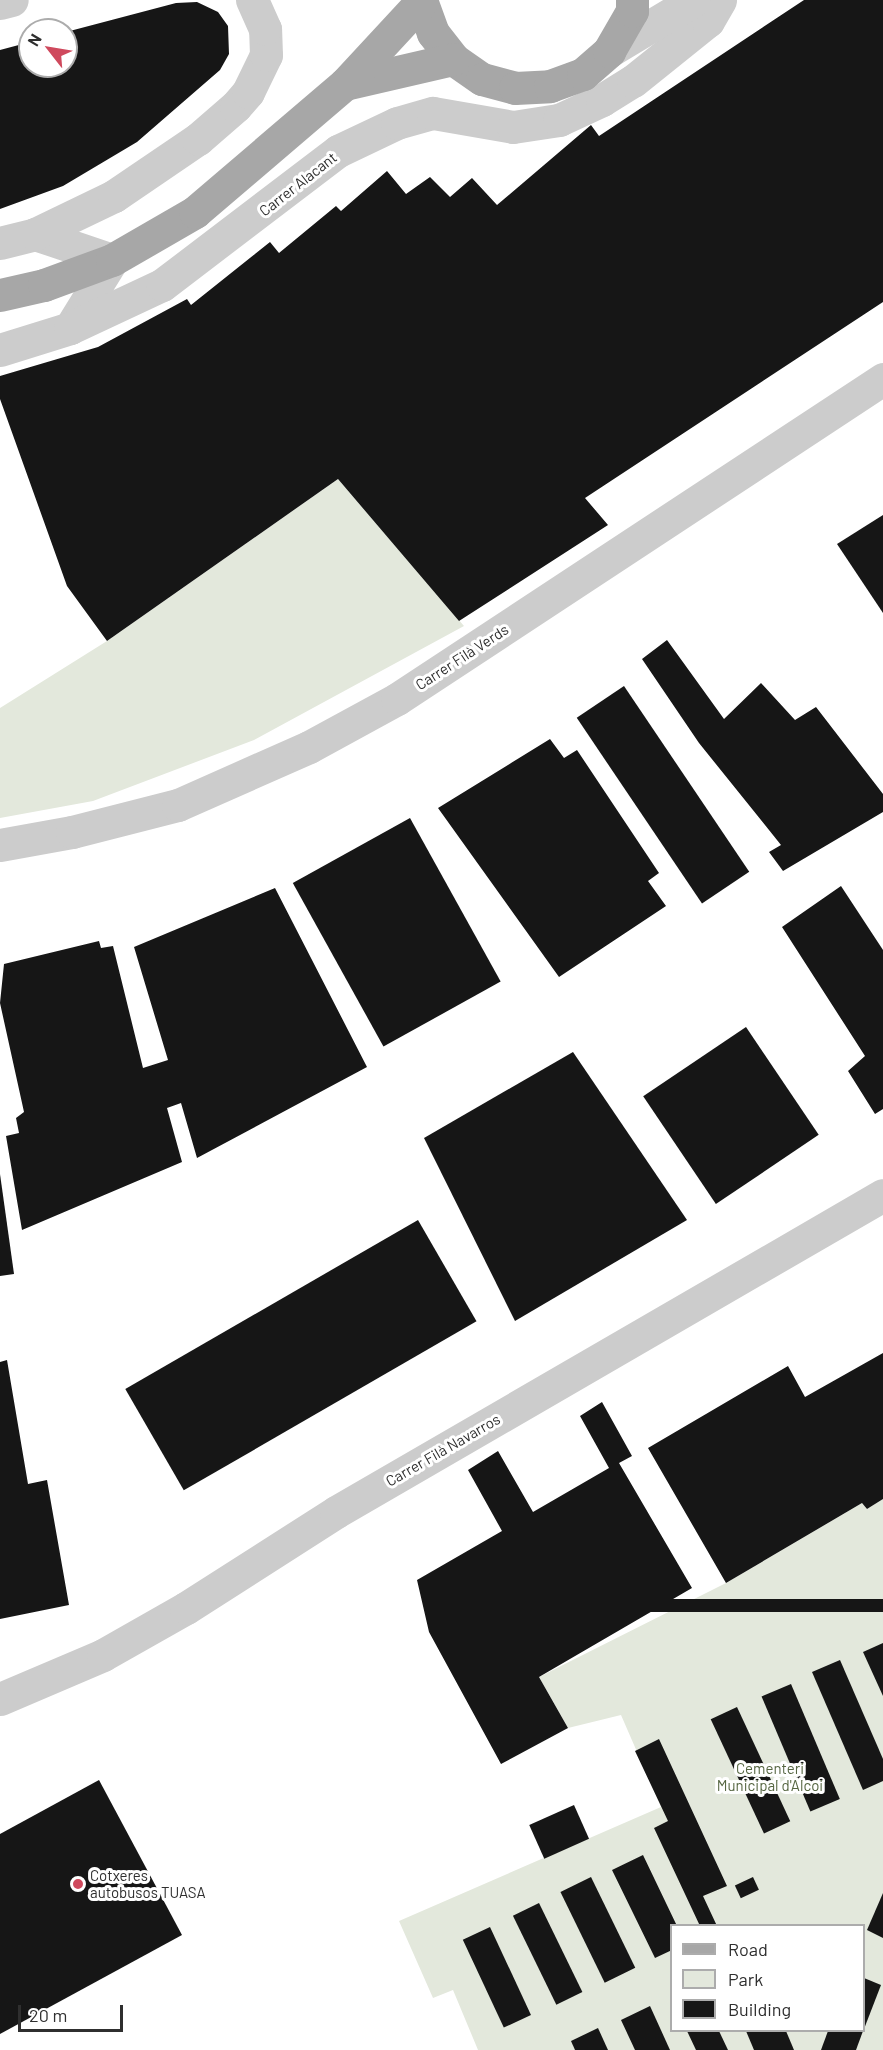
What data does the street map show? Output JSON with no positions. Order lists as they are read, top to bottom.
{
  "streets": {
    "street": ["Carrer Alacant", "Carrer Filà Verds", "Carrer Filà Navarros"]
  },
  "parks": ["Cementeri Municipal d'Alcoi"],
  "places": ["Cotxeres autobusos TUASA"],
  "legend": ["Road", "Park", "Building"],
  "scale_bar": "20 m",
  "north": "top left"
}
